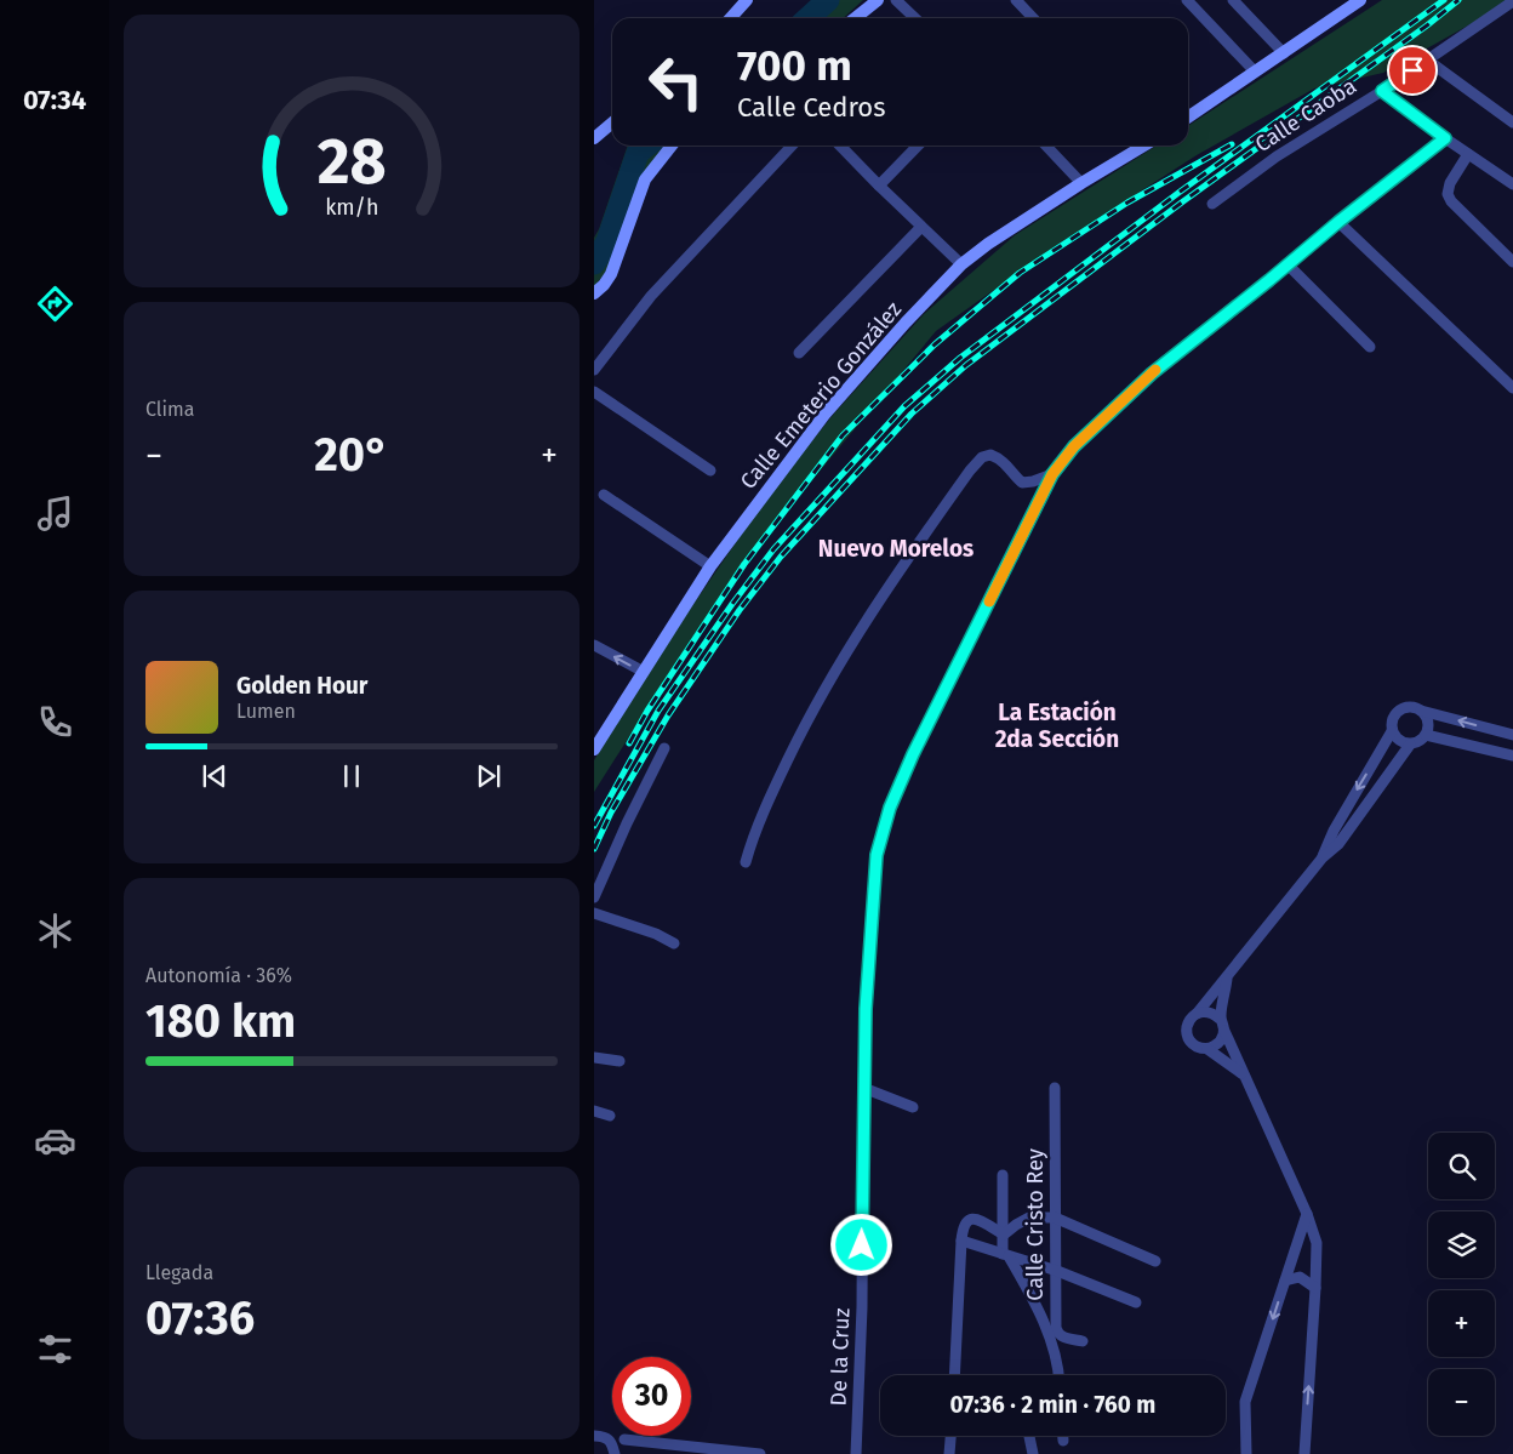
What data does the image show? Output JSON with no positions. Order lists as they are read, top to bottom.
{
  "streets": {
    "street": [
      "Calle Caoba",
      "Calle Emeterio González",
      "Calle Cristo Rey",
      "De la Cruz"
    ]
  },
  "districts": ["Nuevo Morelos", "La Estación 2da Sección"],
  "page": {
    "tabs": "07:34",
    "turn": ["700 m", "Calle Cedros"],
    "tile": [
      "Clima",
      ["Autonomía · 36%", "180 km"],
      ["Llegada", "07:36"]
    ],
    "heat": ["−", "20°", "+"],
    "song": ["Golden Hour", "Lumen"],
    "map_buttons": ["+", "−"],
    "limit": "30",
    "trip": "07:36 · 2 min · 760 m",
    "gauge": ["28", "km/h"]
  }
}
